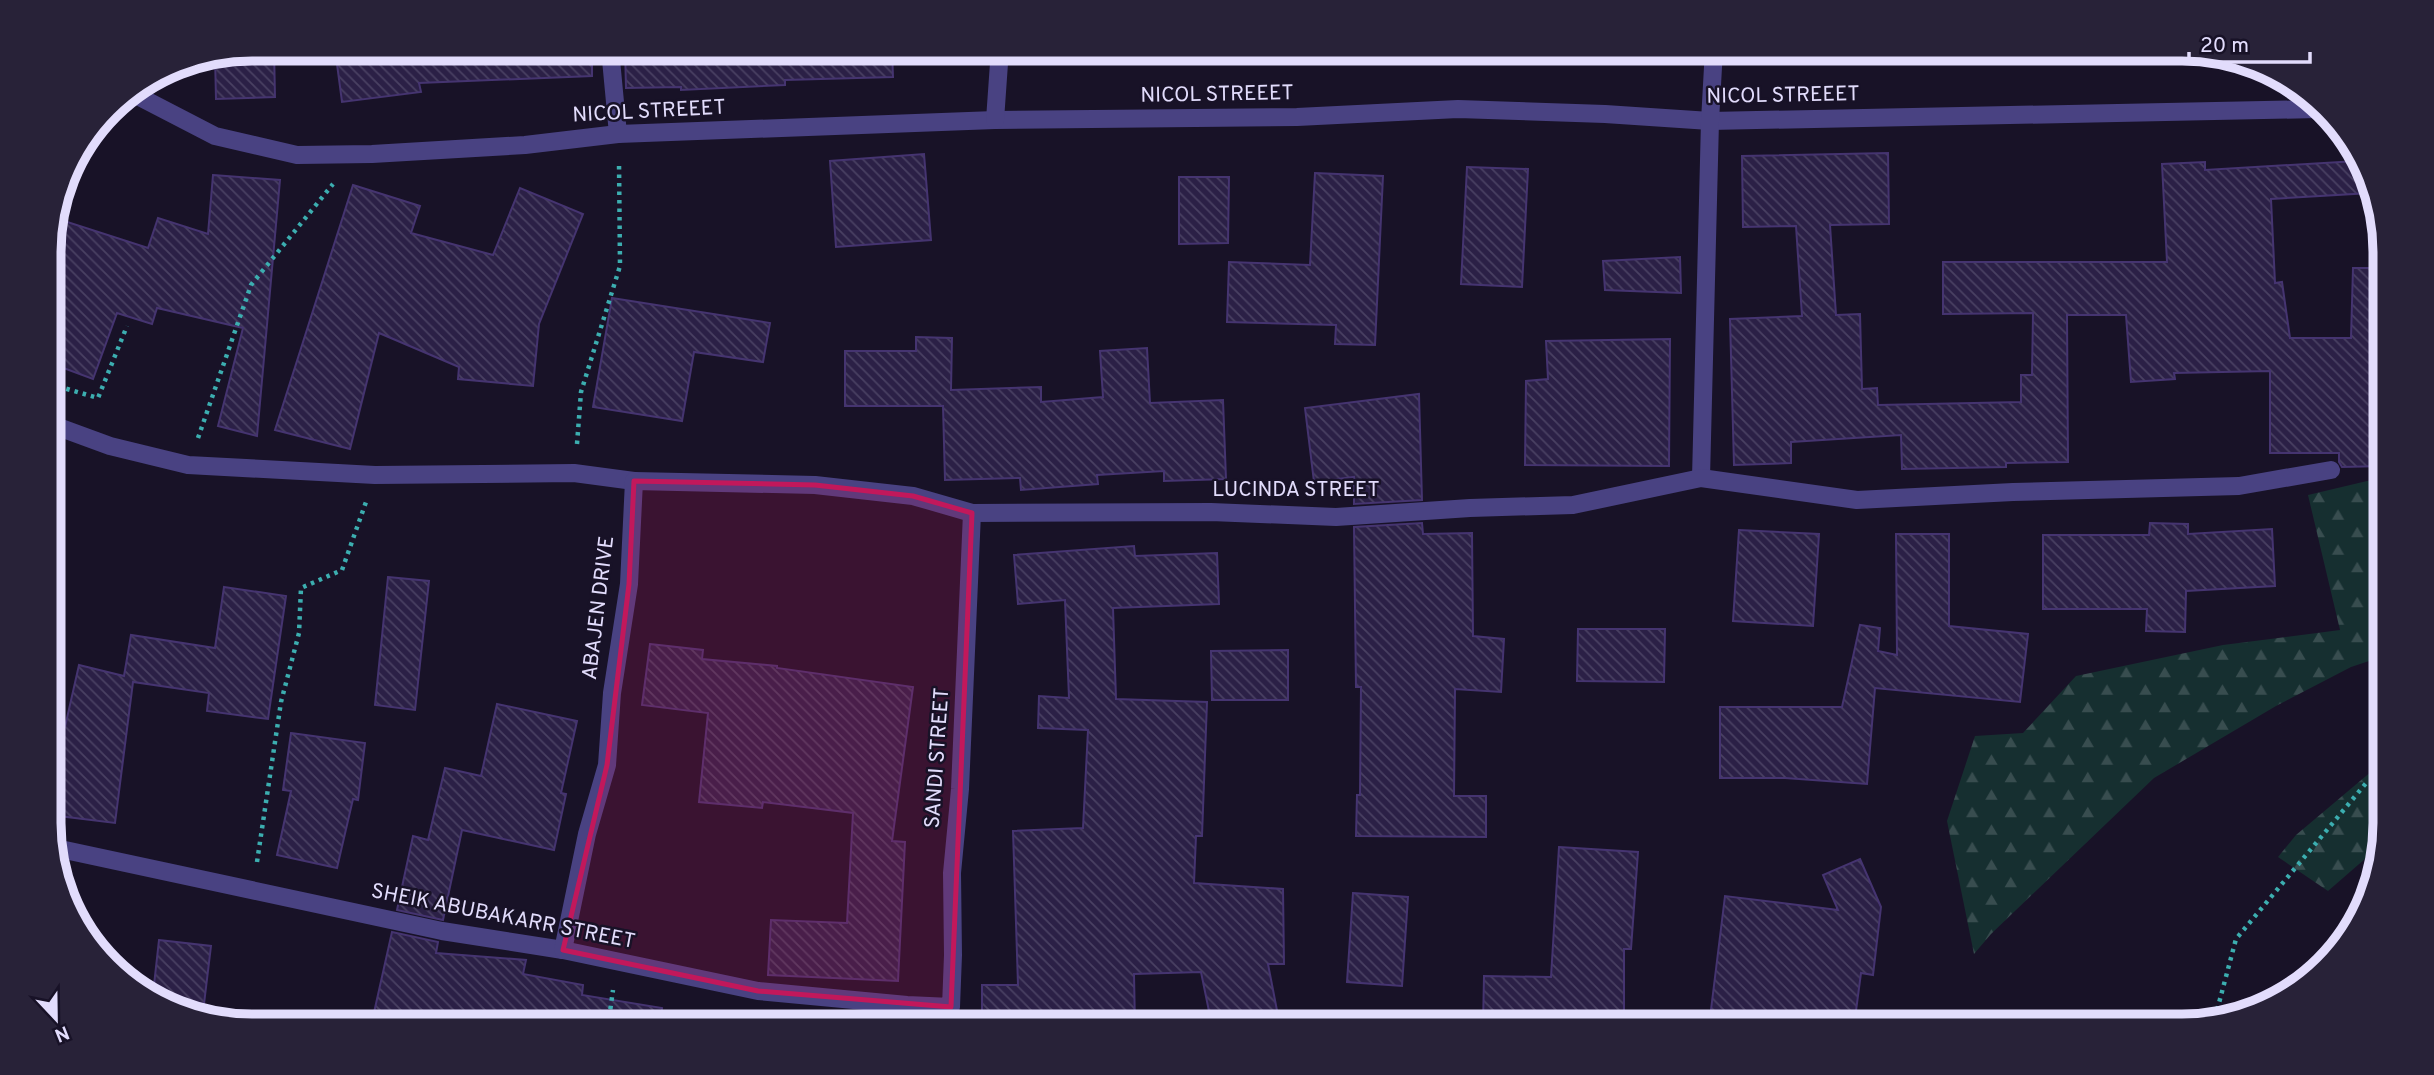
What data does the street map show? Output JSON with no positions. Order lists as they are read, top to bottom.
{
  "streets": {
    "street": [
      "NICOL STREEET",
      "LUCINDA STREET",
      "ABAJEN DRIVE",
      "SANDI STREET",
      "SHEIK ABUBAKARR STREET"
    ]
  },
  "crossings": [
    ["LUCINDA STREET", "SANDI STREET"],
    ["ABAJEN DRIVE", "SHEIK ABUBAKARR STREET"],
    ["SANDI STREET", "SHEIK ABUBAKARR STREET"]
  ],
  "scale_bar": "20 m",
  "north": "bottom"
}
